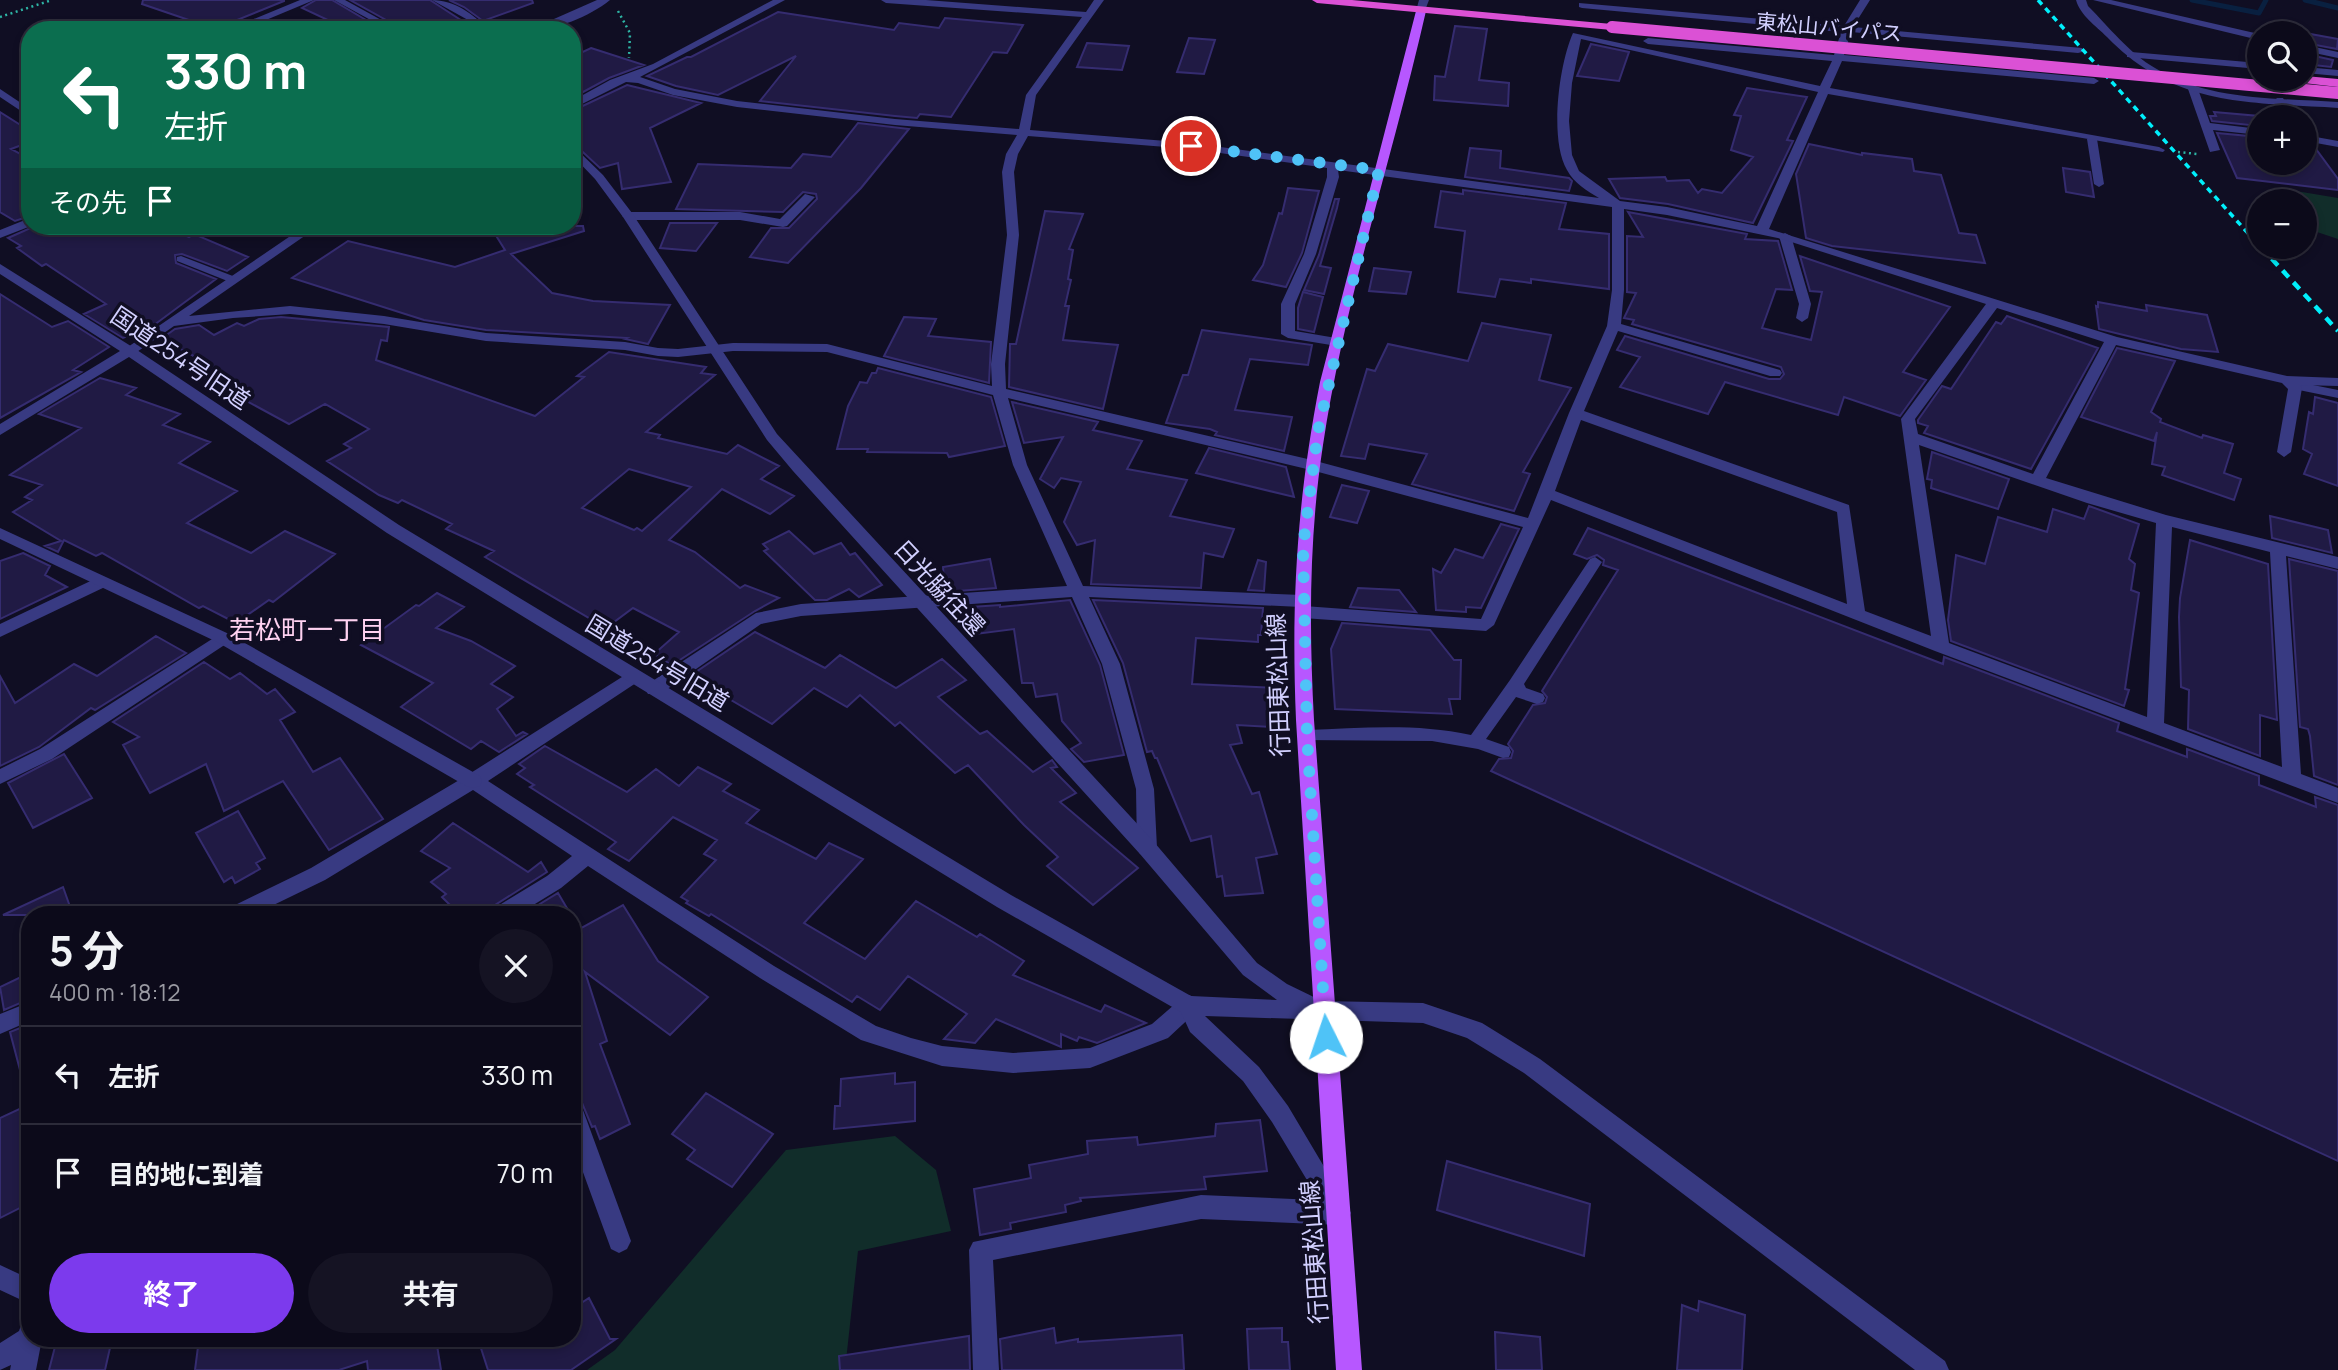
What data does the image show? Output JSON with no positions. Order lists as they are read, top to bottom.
{
  "streets": {
    "highway": ["東松山バイパス"],
    "main road": ["行田東松山線"],
    "street": ["国道254号旧道", "日光脇往還"]
  },
  "crossings": [
    ["東松山バイパス", "行田東松山線"],
    ["国道254号旧道", "日光脇往還"],
    ["国道254号旧道", "行田東松山線"],
    ["日光脇往還", "行田東松山線"]
  ],
  "districts": ["若松町一丁目"],
  "page": {
    "map_buttons": ["+", "−"],
    "turn": ["330 m", "左折"],
    "then": "その先",
    "heading": ["5 分", "400 m · 18:12"],
    "list": [
      {
        "name": "左折",
        "value": "330 m"
      },
      {
        "name": "目的地に到着",
        "value": "70 m"
      }
    ],
    "buttons": ["終了", "共有"]
  }
}
